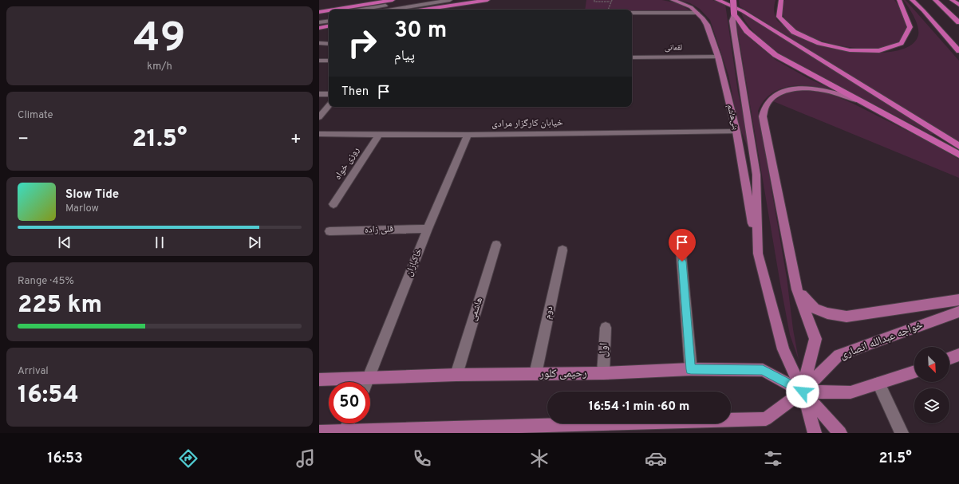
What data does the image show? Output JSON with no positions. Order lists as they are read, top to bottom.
{
  "streets": {
    "main road": ["بنی‌هاشم", "خواجه عبدالله انصاری", "رحیمی کلور"],
    "street": [
      "لقمانی",
      "خیابان کارگزار مرادی",
      "روزی خواه",
      "قلی زاده",
      "خاکبازان",
      "هاشمی",
      "دوم",
      "اول"
    ]
  },
  "crossings": [
    ["لقمانی", "بنی‌هاشم"],
    ["بنی‌هاشم", "خیابان کارگزار مرادی"],
    ["خیابان کارگزار مرادی", "روزی خواه"],
    ["خیابان کارگزار مرادی", "خاکبازان"],
    ["قلی زاده", "خاکبازان"],
    ["خاکبازان", "رحیمی کلور"],
    ["هاشمی", "رحیمی کلور"],
    ["دوم", "رحیمی کلور"],
    ["خواجه عبدالله انصاری", "رحیمی کلور"],
    ["اول", "رحیمی کلور"]
  ],
  "north": "bottom right",
  "page": {
    "tile": [
      ["49", "km/h"],
      "Climate",
      ["Range · 45%", "225 km"],
      ["Arrival", "16:54"]
    ],
    "turn": ["30 m", "پیام"],
    "then": "Then",
    "heat": ["−", "21.5°", "+"],
    "song": ["Slow Tide", "Marlow"],
    "limit": "50",
    "trip": "16:54 · 1 min · 60 m",
    "tabs": ["16:53", "21.5°"]
  }
}
